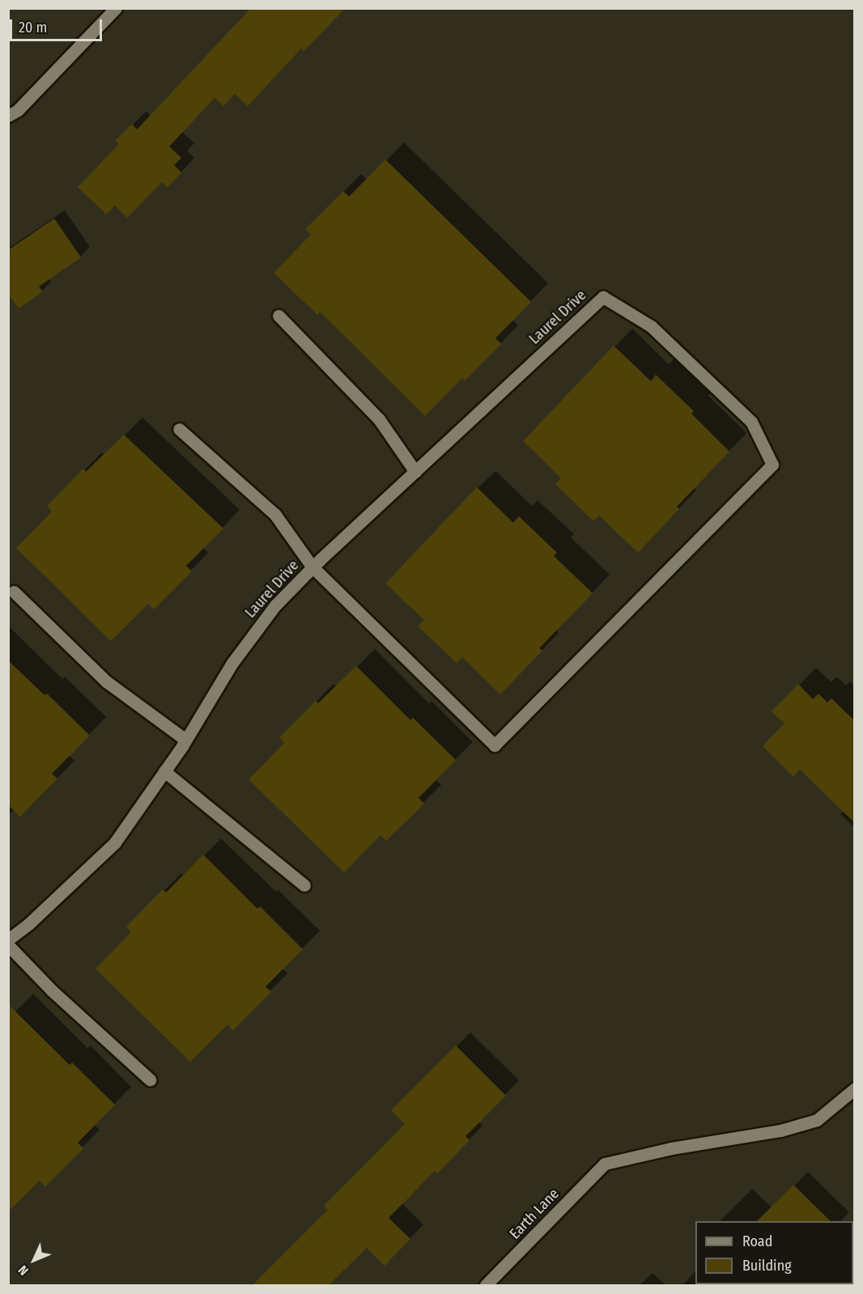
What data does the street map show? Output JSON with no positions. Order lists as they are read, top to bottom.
{
  "streets": {
    "street": ["Laurel Drive", "Earth Lane"]
  },
  "legend": ["Road", "Building"],
  "scale_bar": "20 m",
  "north": "bottom left"
}
